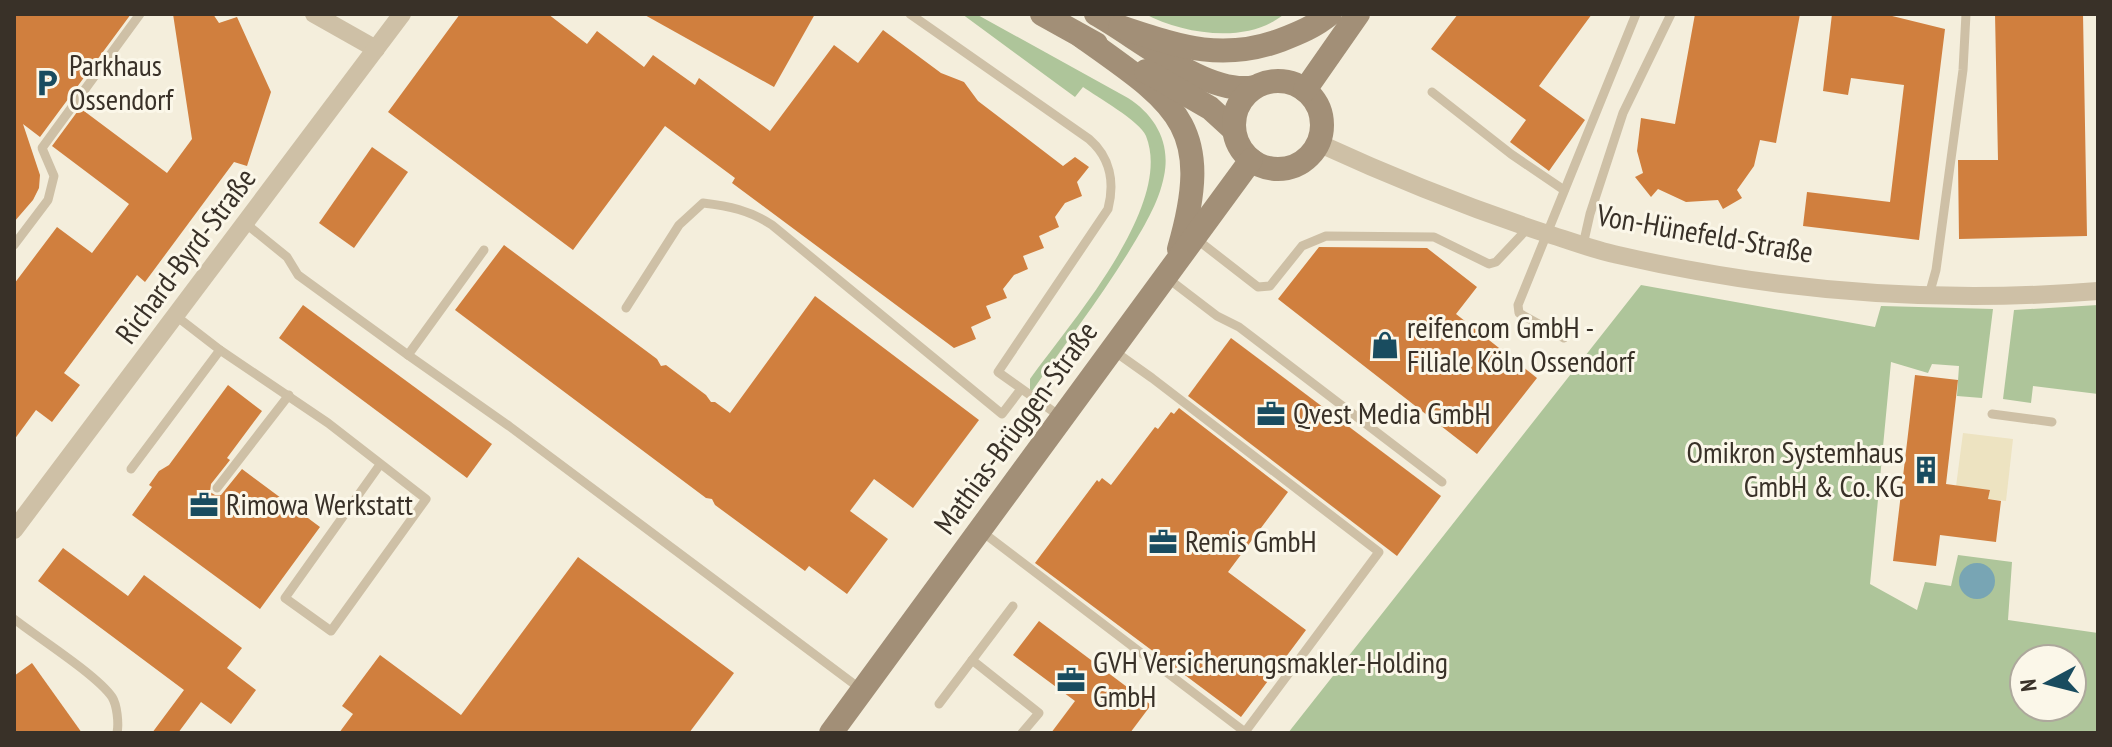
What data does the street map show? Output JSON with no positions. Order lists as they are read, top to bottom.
{
  "streets": {
    "street": ["Von-Hünefeld-Straße", "Richard-Byrd-Straße", "Mathias-Brüggen-Straße"]
  },
  "crossings": [
    ["Von-Hünefeld-Straße", "Mathias-Brüggen-Straße"]
  ],
  "places": {
    "parking": ["Parkhaus Ossendorf"],
    "shop": ["reifencom GmbH - Filiale Köln Ossendorf"],
    "office": [
      "Qvest Media GmbH",
      "Rimowa Werkstatt",
      "Remis GmbH",
      "GVH Versicherungsmakler-Holding GmbH"
    ],
    "building": ["Omikron Systemhaus GmbH & Co. KG"]
  },
  "north": "left"
}
